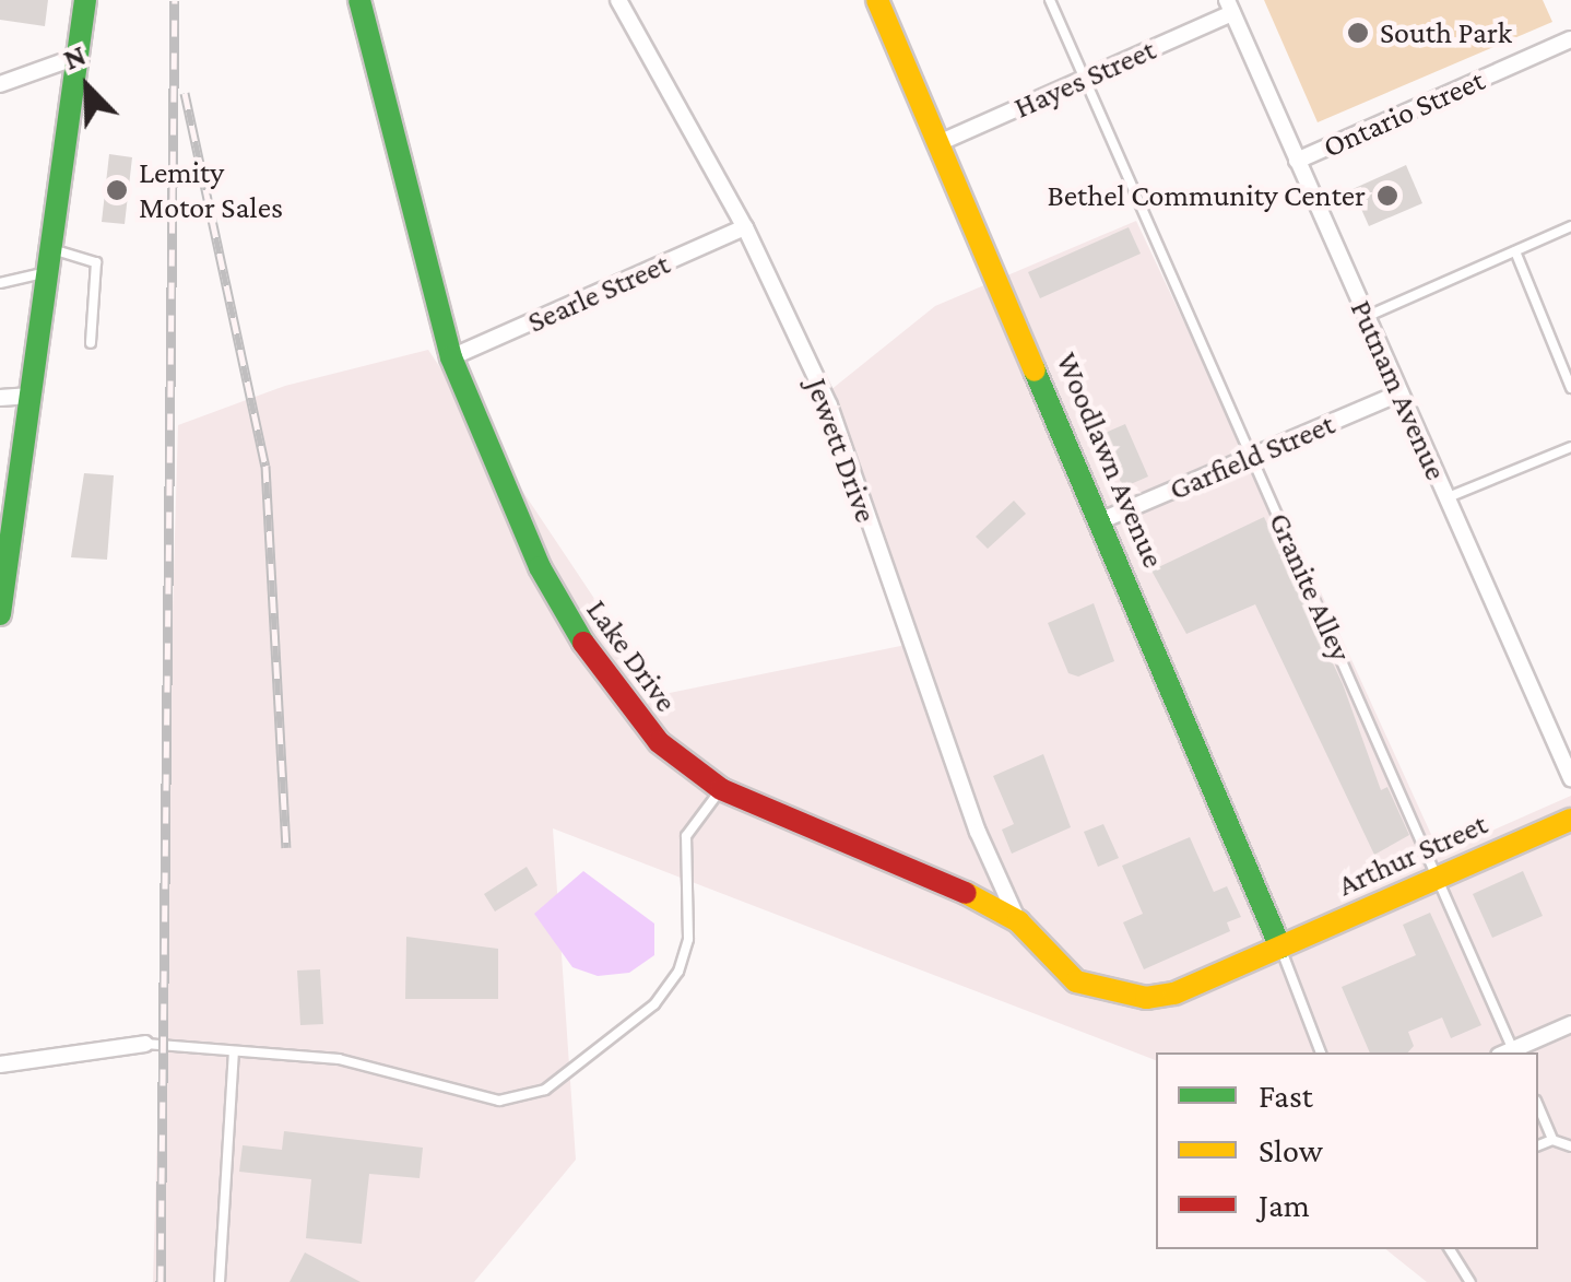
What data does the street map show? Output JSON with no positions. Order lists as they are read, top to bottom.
{
  "streets": {
    "street": [
      "Hayes Street",
      "Ontario Street",
      "Searle Street",
      "Putnam Avenue",
      "Jewett Drive",
      "Garfield Street",
      "Woodlawn Avenue",
      "Lake Drive",
      "Arthur Street"
    ],
    "lane": ["Granite Alley"]
  },
  "crossings": [
    ["Hayes Street", "Putnam Avenue"],
    ["Hayes Street", "Woodlawn Avenue"],
    ["Hayes Street", "Granite Alley"],
    ["Ontario Street", "Putnam Avenue"],
    ["Searle Street", "Jewett Drive"],
    ["Searle Street", "Lake Drive"],
    ["Putnam Avenue", "Garfield Street"],
    ["Jewett Drive", "Lake Drive"],
    ["Garfield Street", "Woodlawn Avenue"],
    ["Garfield Street", "Granite Alley"],
    ["Woodlawn Avenue", "Lake Drive"],
    ["Woodlawn Avenue", "Arthur Street"],
    ["Granite Alley", "Arthur Street"],
    ["Lake Drive", "Arthur Street"]
  ],
  "places": ["South Park", "Lemity Motor Sales", "Bethel Community Center"],
  "legend": ["Fast", "Slow", "Jam"],
  "north": "top left"
}
